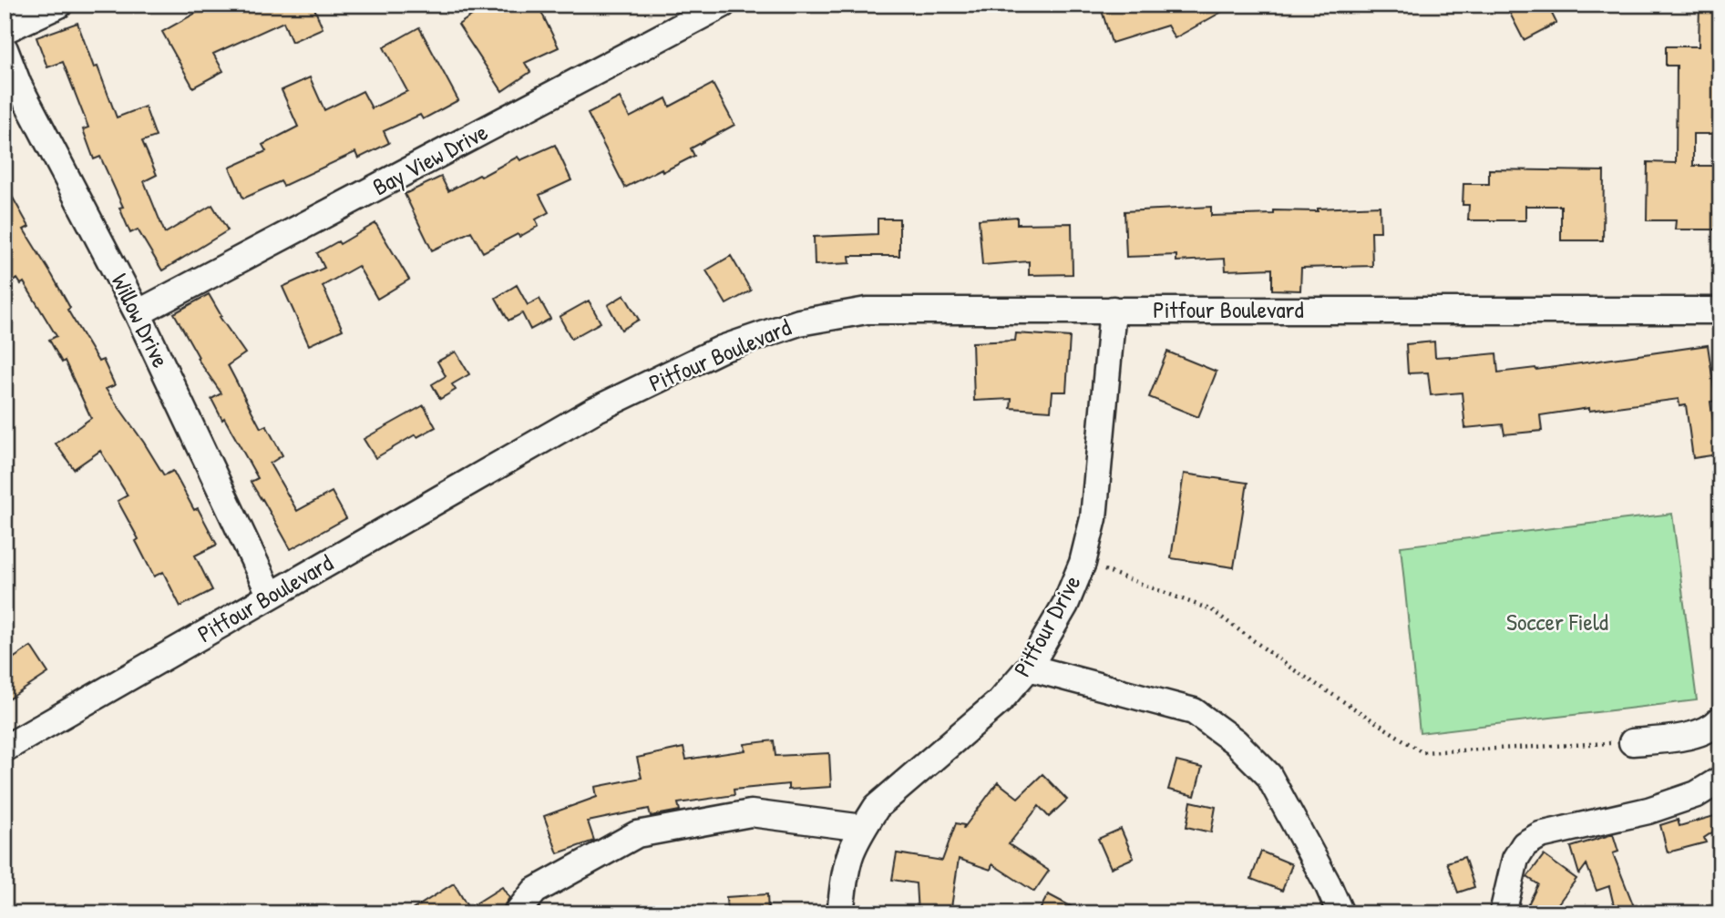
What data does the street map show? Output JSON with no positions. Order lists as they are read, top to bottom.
{
  "streets": {
    "street": [
      "Bay View Drive",
      "Pitfour Boulevard",
      "Willow Drive",
      "Pitfour Drive"
    ]
  },
  "crossings": [
    ["Bay View Drive", "Willow Drive"],
    ["Pitfour Boulevard", "Willow Drive"],
    ["Pitfour Boulevard", "Pitfour Drive"]
  ],
  "parks": ["Soccer Field"]
}
